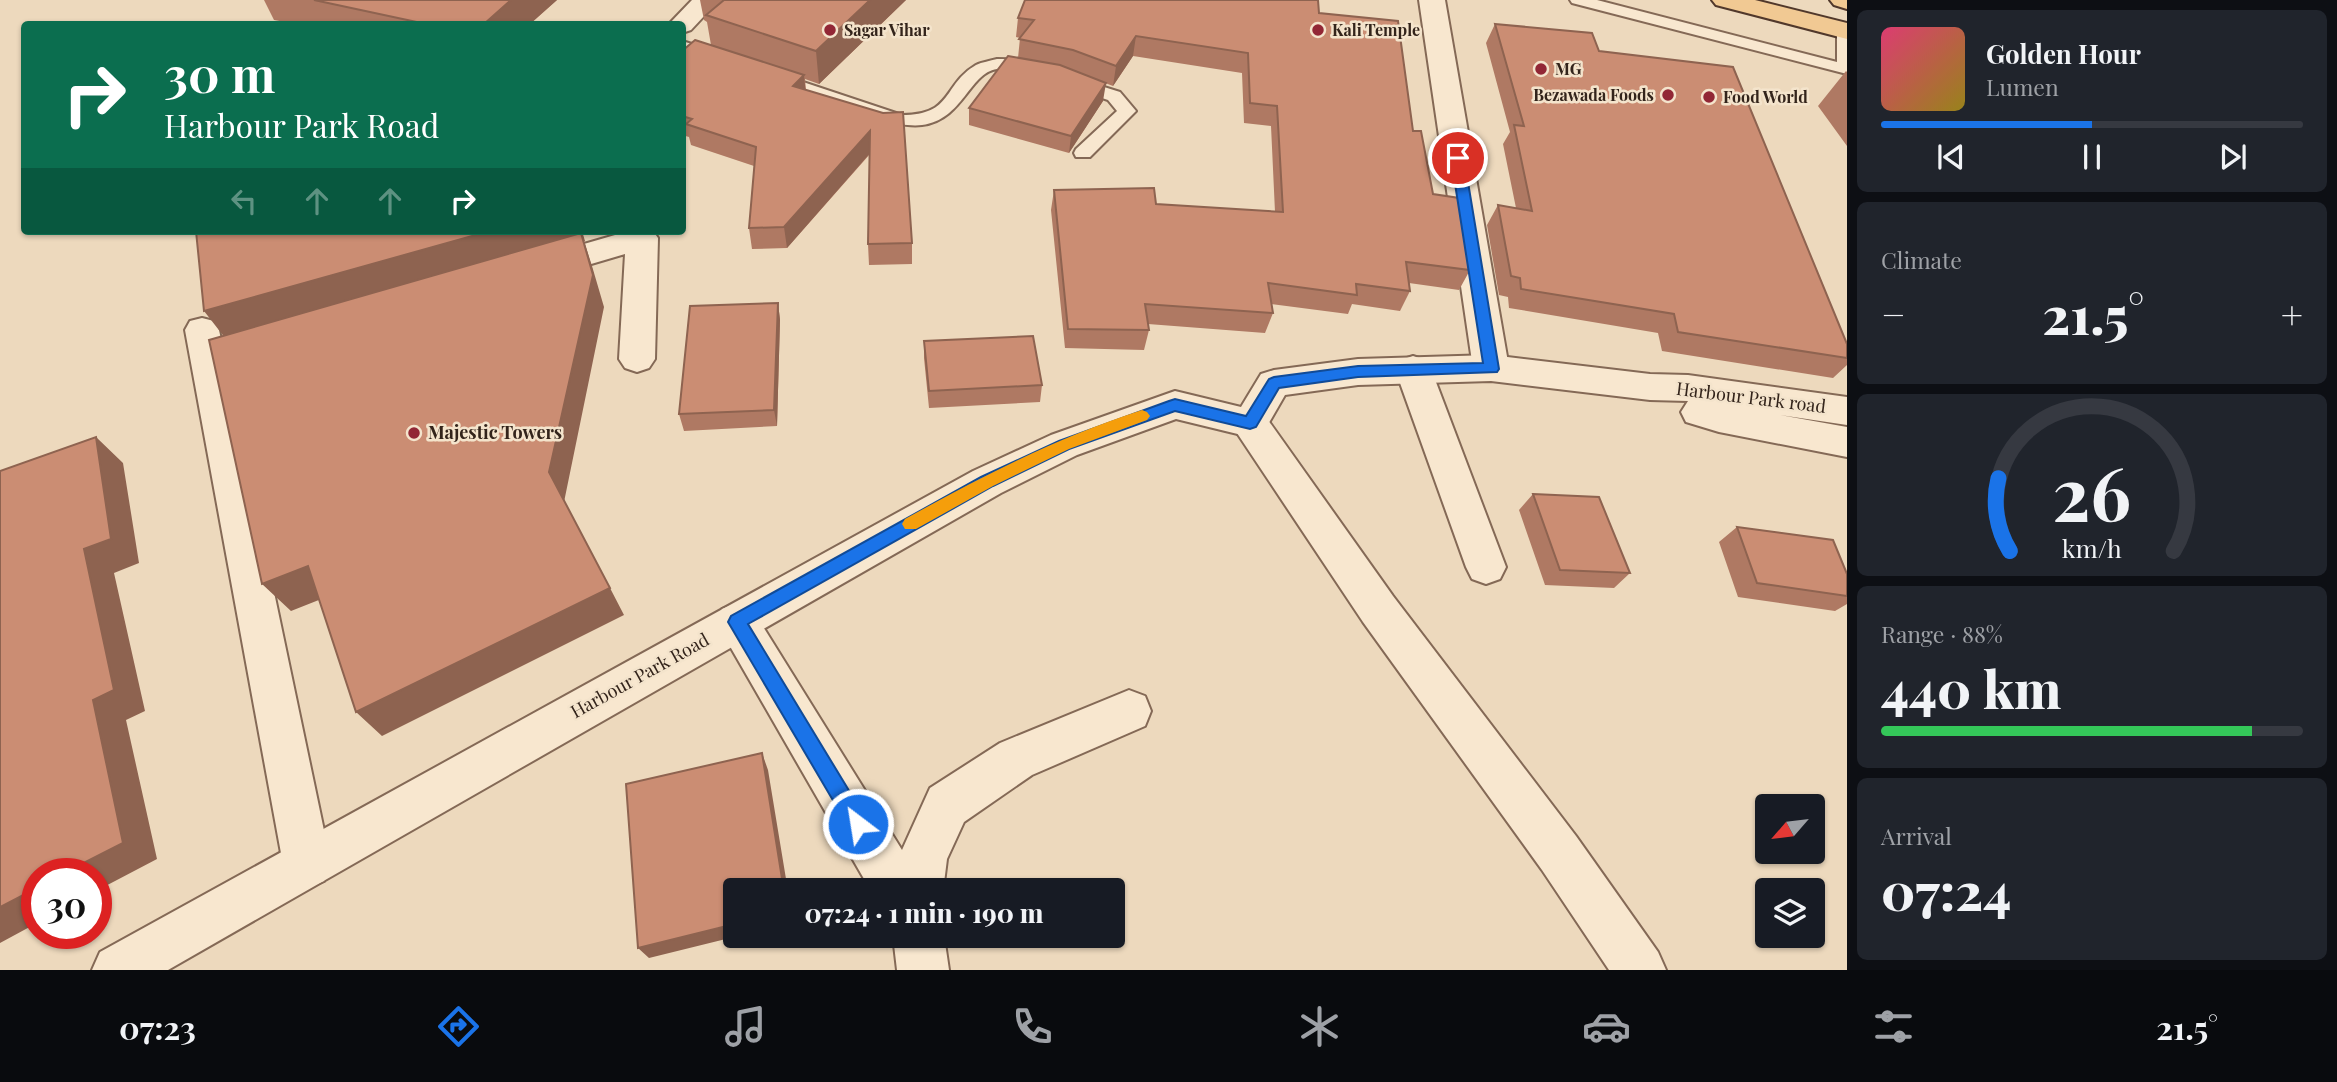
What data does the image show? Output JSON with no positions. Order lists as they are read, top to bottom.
{
  "streets": {
    "street": ["Harbour Park road", "Harbour Park Road"]
  },
  "crossings": [
    ["Harbour Park road", "Harbour Park Road"]
  ],
  "places": [
    "Sagar Vihar",
    "Kali Temple",
    "MG",
    "Bezawada Foods",
    "Food World",
    "Majestic Towers"
  ],
  "north": "bottom left",
  "page": {
    "turn": ["30 m", "Harbour Park Road"],
    "song": ["Golden Hour", "Lumen"],
    "tile": [
      "Climate",
      ["Range · 88%", "440 km"],
      ["Arrival", "07:24"]
    ],
    "heat": ["−", "21.5°", "+"],
    "limit": "30",
    "trip": "07:24 · 1 min · 190 m",
    "tabs": ["07:23", "21.5°"],
    "gauge": ["26", "km/h"]
  }
}
